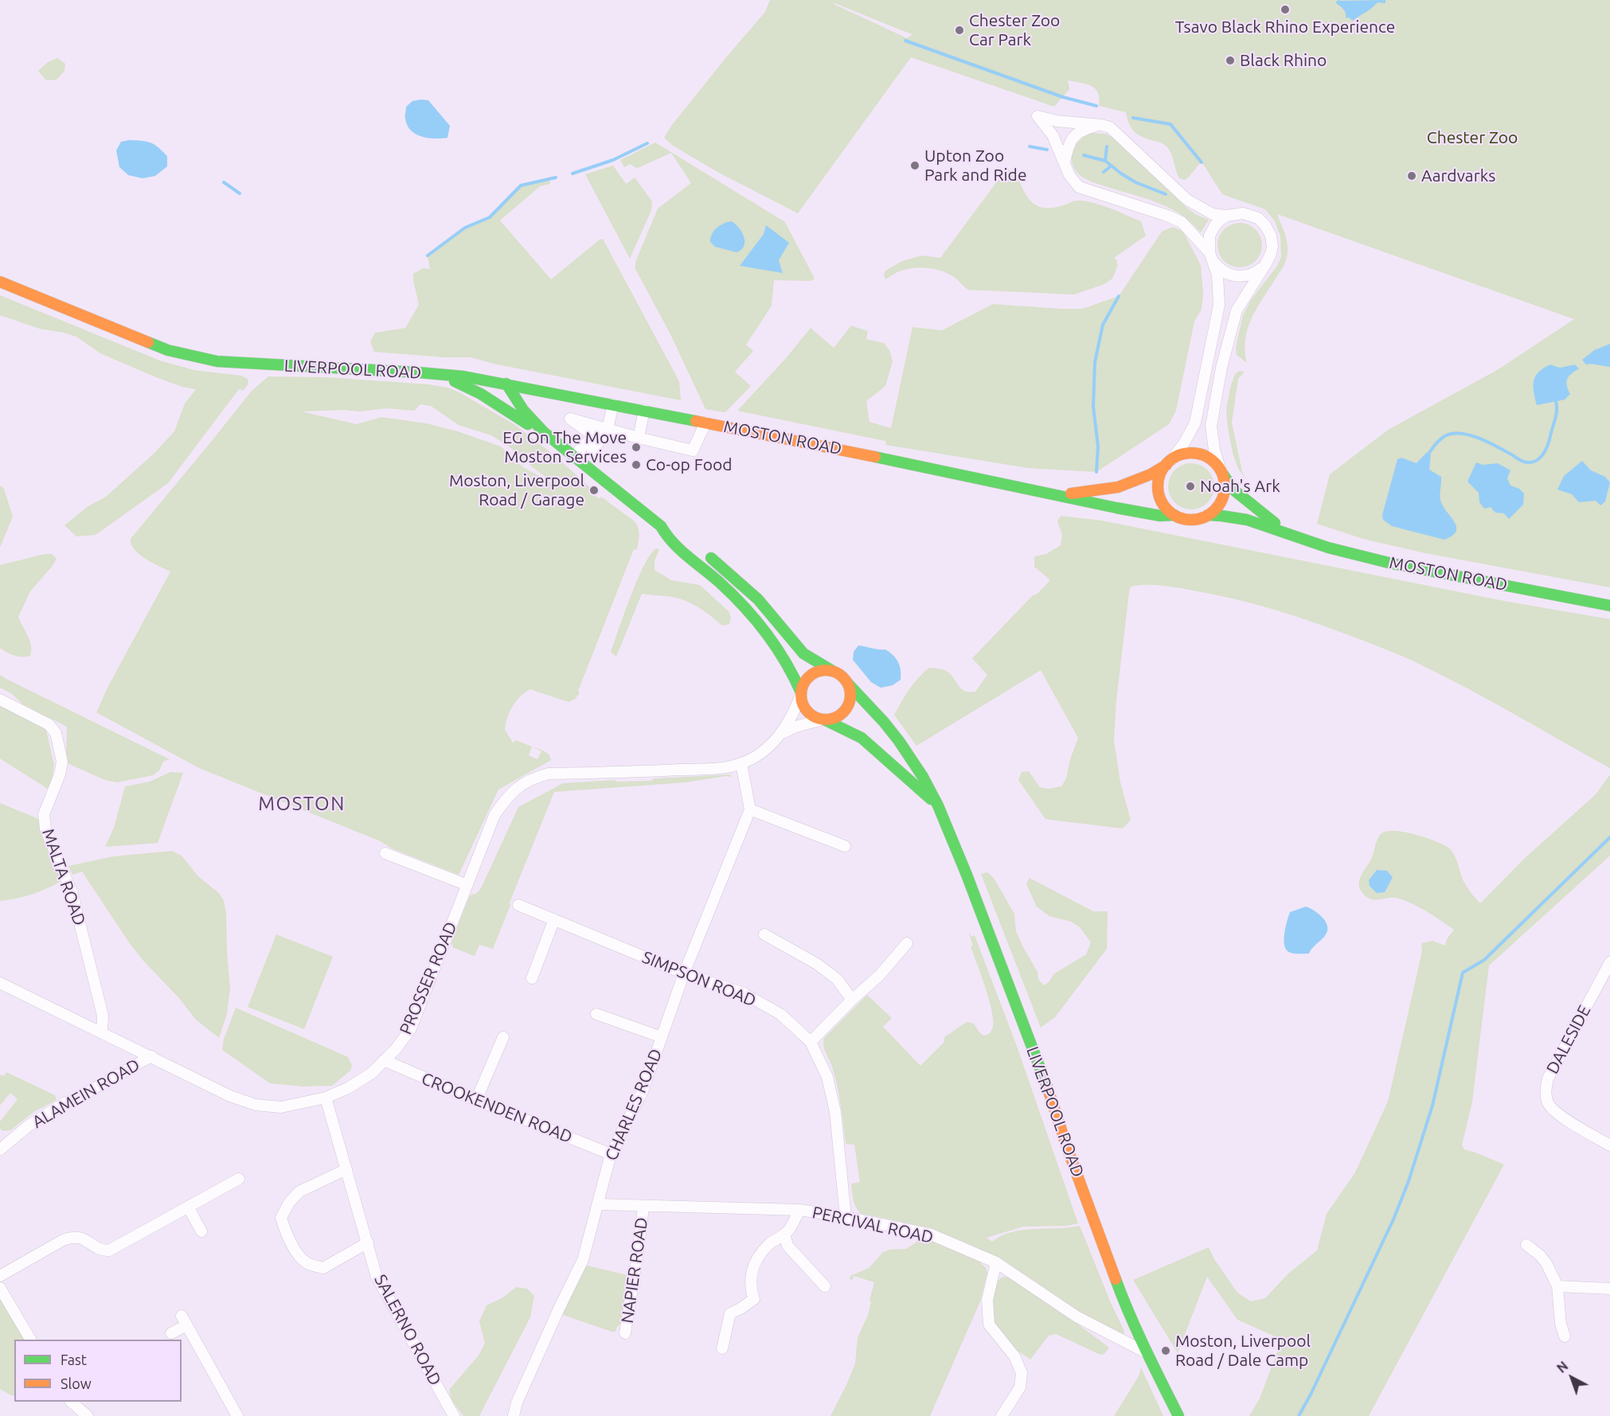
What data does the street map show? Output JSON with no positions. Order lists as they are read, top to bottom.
{
  "streets": {
    "highway": ["LIVERPOOL ROAD", "MOSTON ROAD"],
    "street": [
      "MALTA ROAD",
      "PROSSER ROAD",
      "SIMPSON ROAD",
      "DALESIDE",
      "ALAMEIN ROAD",
      "CHARLES ROAD",
      "CROOKENDEN ROAD",
      "PERCIVAL ROAD",
      "NAPIER ROAD",
      "SALERNO ROAD"
    ]
  },
  "crossings": [
    ["LIVERPOOL ROAD", "MOSTON ROAD"],
    ["LIVERPOOL ROAD", "PROSSER ROAD"],
    ["LIVERPOOL ROAD", "PERCIVAL ROAD"],
    ["MALTA ROAD", "PROSSER ROAD"],
    ["PROSSER ROAD", "ALAMEIN ROAD"],
    ["PROSSER ROAD", "CROOKENDEN ROAD"],
    ["PROSSER ROAD", "SALERNO ROAD"],
    ["SIMPSON ROAD", "CHARLES ROAD"],
    ["SIMPSON ROAD", "PERCIVAL ROAD"],
    ["CHARLES ROAD", "CROOKENDEN ROAD"],
    ["CHARLES ROAD", "PERCIVAL ROAD"],
    ["PERCIVAL ROAD", "NAPIER ROAD"]
  ],
  "districts": ["MOSTON"],
  "parks": ["Chester Zoo"],
  "places": [
    "Tsavo Black Rhino Experience",
    "Chester Zoo Car Park",
    "Black Rhino",
    "Upton Zoo Park and Ride",
    "Aardvarks",
    "EG On The Move Moston Services",
    "Co-op Food",
    "Noah's Ark",
    "Moston, Liverpool Road / Garage",
    "Moston, Liverpool Road / Dale Camp"
  ],
  "legend": ["Fast", "Slow"],
  "north": "top left"
}
